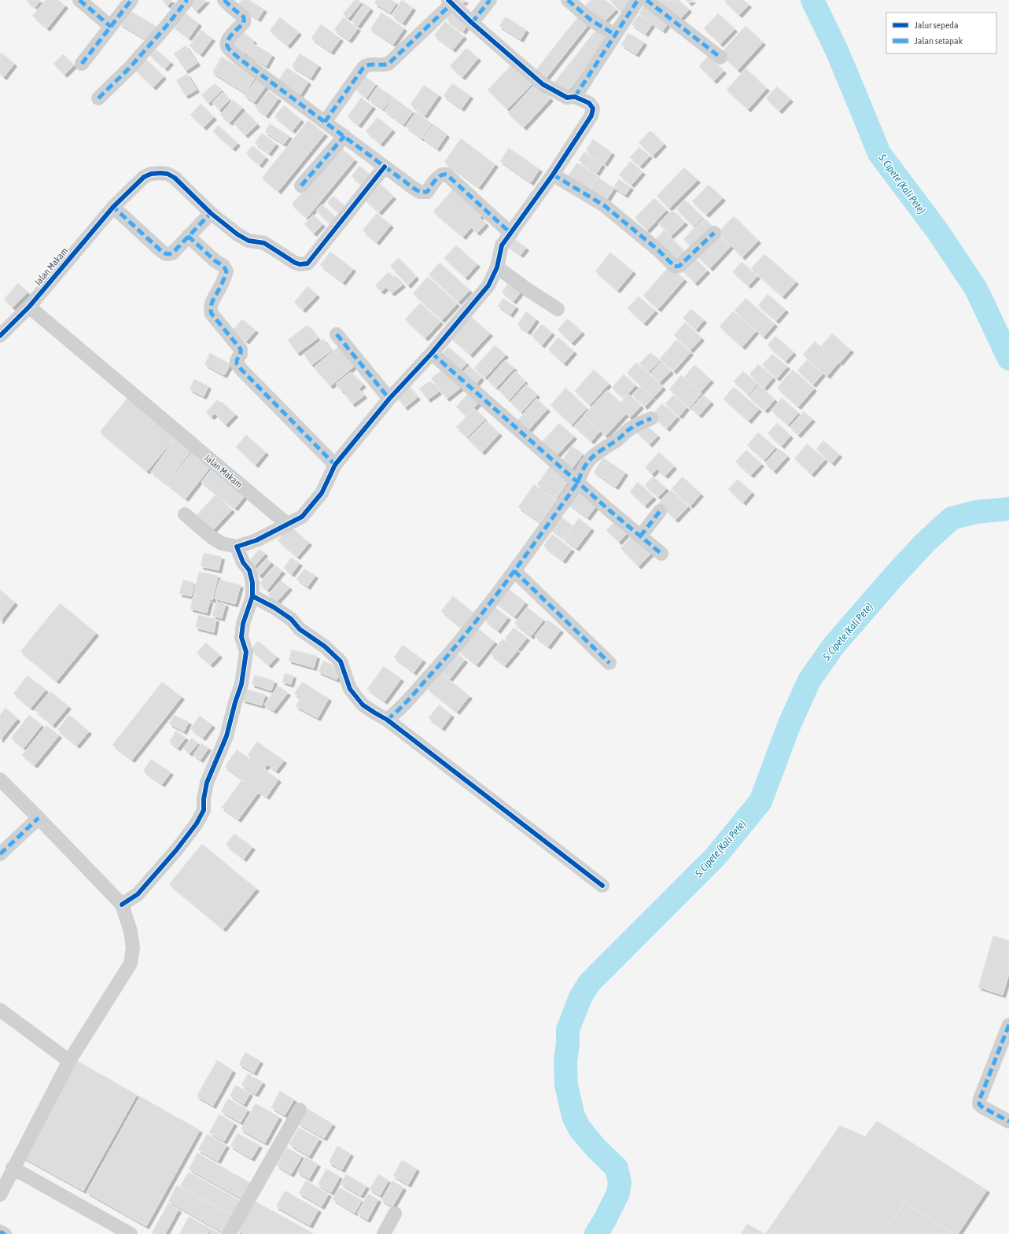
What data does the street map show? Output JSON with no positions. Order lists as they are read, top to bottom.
{
  "streets": {
    "street": ["Jalan Makam"]
  },
  "water": ["S. Cipete (Kali Pete)"],
  "legend": ["Jalur sepeda", "Jalan setapak"]
}
